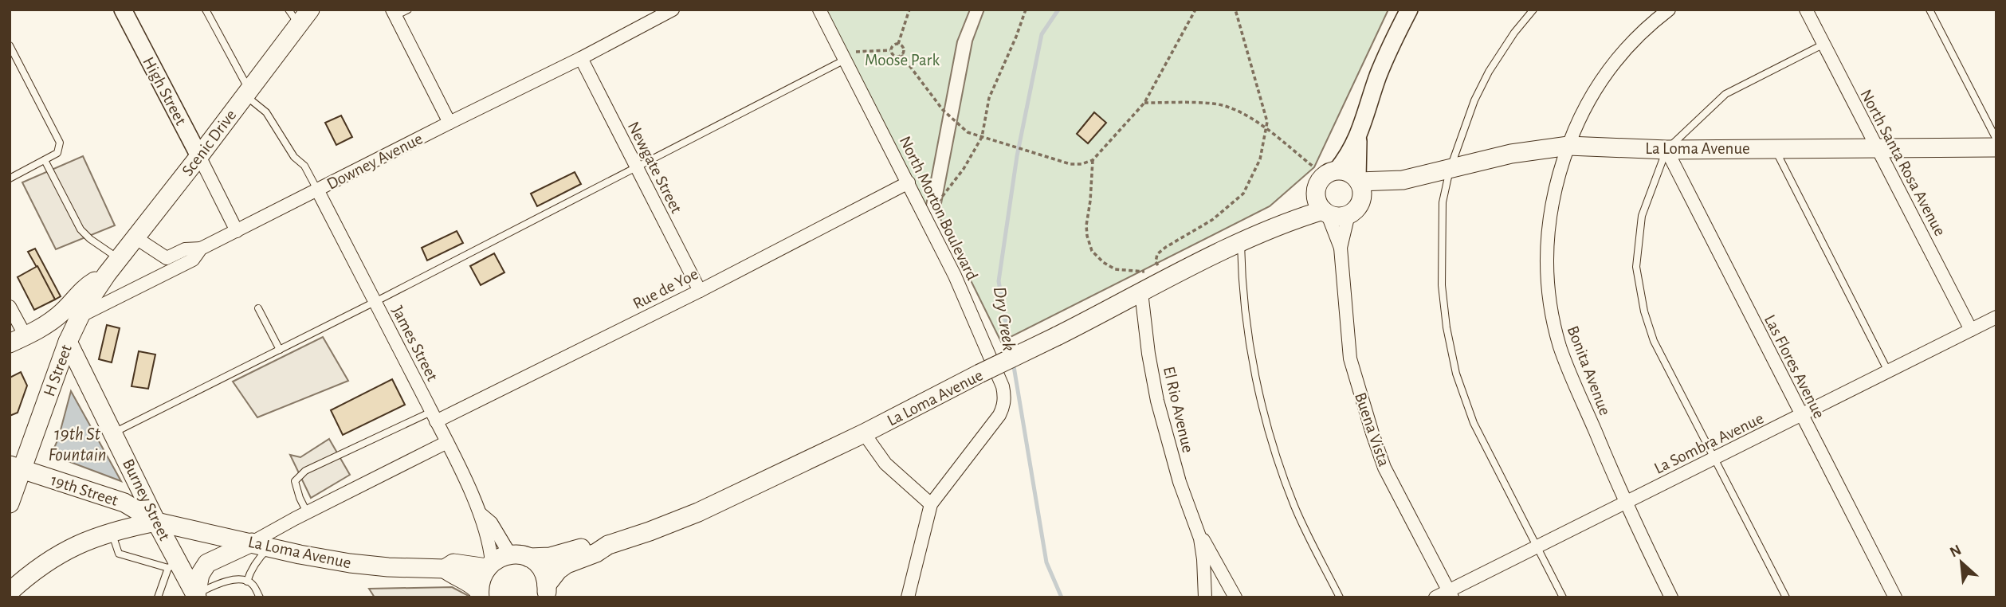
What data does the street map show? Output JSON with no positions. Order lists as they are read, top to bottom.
{
  "streets": {
    "main road": [
      "Scenic Drive",
      "La Loma Avenue",
      "H Street",
      "19th Street",
      "Burney Street"
    ],
    "street": [
      "High Street",
      "Downey Avenue",
      "North Santa Rosa Avenue",
      "Newgate Street",
      "North Morton Boulevard",
      "Rue de Yoe",
      "James Street",
      "Las Flores Avenue",
      "Bonita Avenue",
      "El Rio Avenue",
      "Buena Vista",
      "La Sombra Avenue"
    ]
  },
  "crossings": [
    ["High Street", "Scenic Drive"],
    ["High Street", "Downey Avenue"],
    ["Scenic Drive", "H Street"],
    ["La Loma Avenue", "North Santa Rosa Avenue"],
    ["La Loma Avenue", "James Street"],
    ["La Loma Avenue", "Las Flores Avenue"],
    ["La Loma Avenue", "Bonita Avenue"],
    ["La Loma Avenue", "El Rio Avenue"],
    ["La Loma Avenue", "Buena Vista"],
    ["La Loma Avenue", "19th Street"],
    ["La Loma Avenue", "Burney Street"],
    ["Downey Avenue", "Newgate Street"],
    ["Downey Avenue", "James Street"],
    ["Downey Avenue", "H Street"],
    ["North Santa Rosa Avenue", "La Sombra Avenue"],
    ["Newgate Street", "Rue de Yoe"],
    ["North Morton Boulevard", "Rue de Yoe"],
    ["Rue de Yoe", "James Street"],
    ["Las Flores Avenue", "La Sombra Avenue"],
    ["H Street", "19th Street"],
    ["H Street", "Burney Street"],
    ["Bonita Avenue", "La Sombra Avenue"],
    ["Buena Vista", "La Sombra Avenue"],
    ["19th Street", "Burney Street"]
  ],
  "water": ["Dry Creek", "19th St Fountain"],
  "parks": ["Moose Park"],
  "north": "top left"
}
